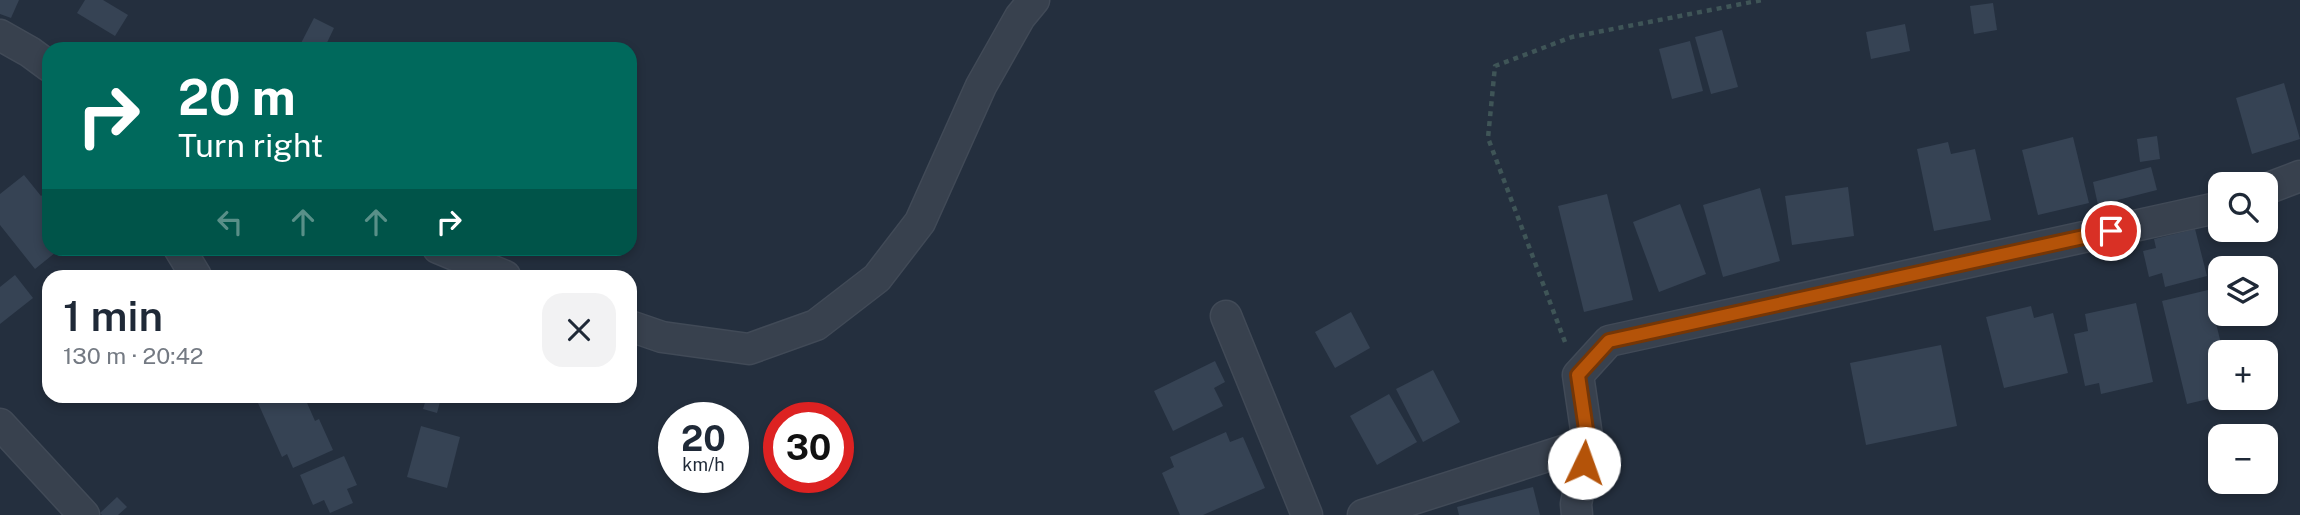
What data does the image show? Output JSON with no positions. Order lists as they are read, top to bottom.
{
  "page": {
    "turn": ["20 m", "Turn right"],
    "map_buttons": ["+", "−"],
    "heading": ["1 min", "130 m · 20:42"],
    "speed": "20 km/h",
    "limit": "30"
  }
}
